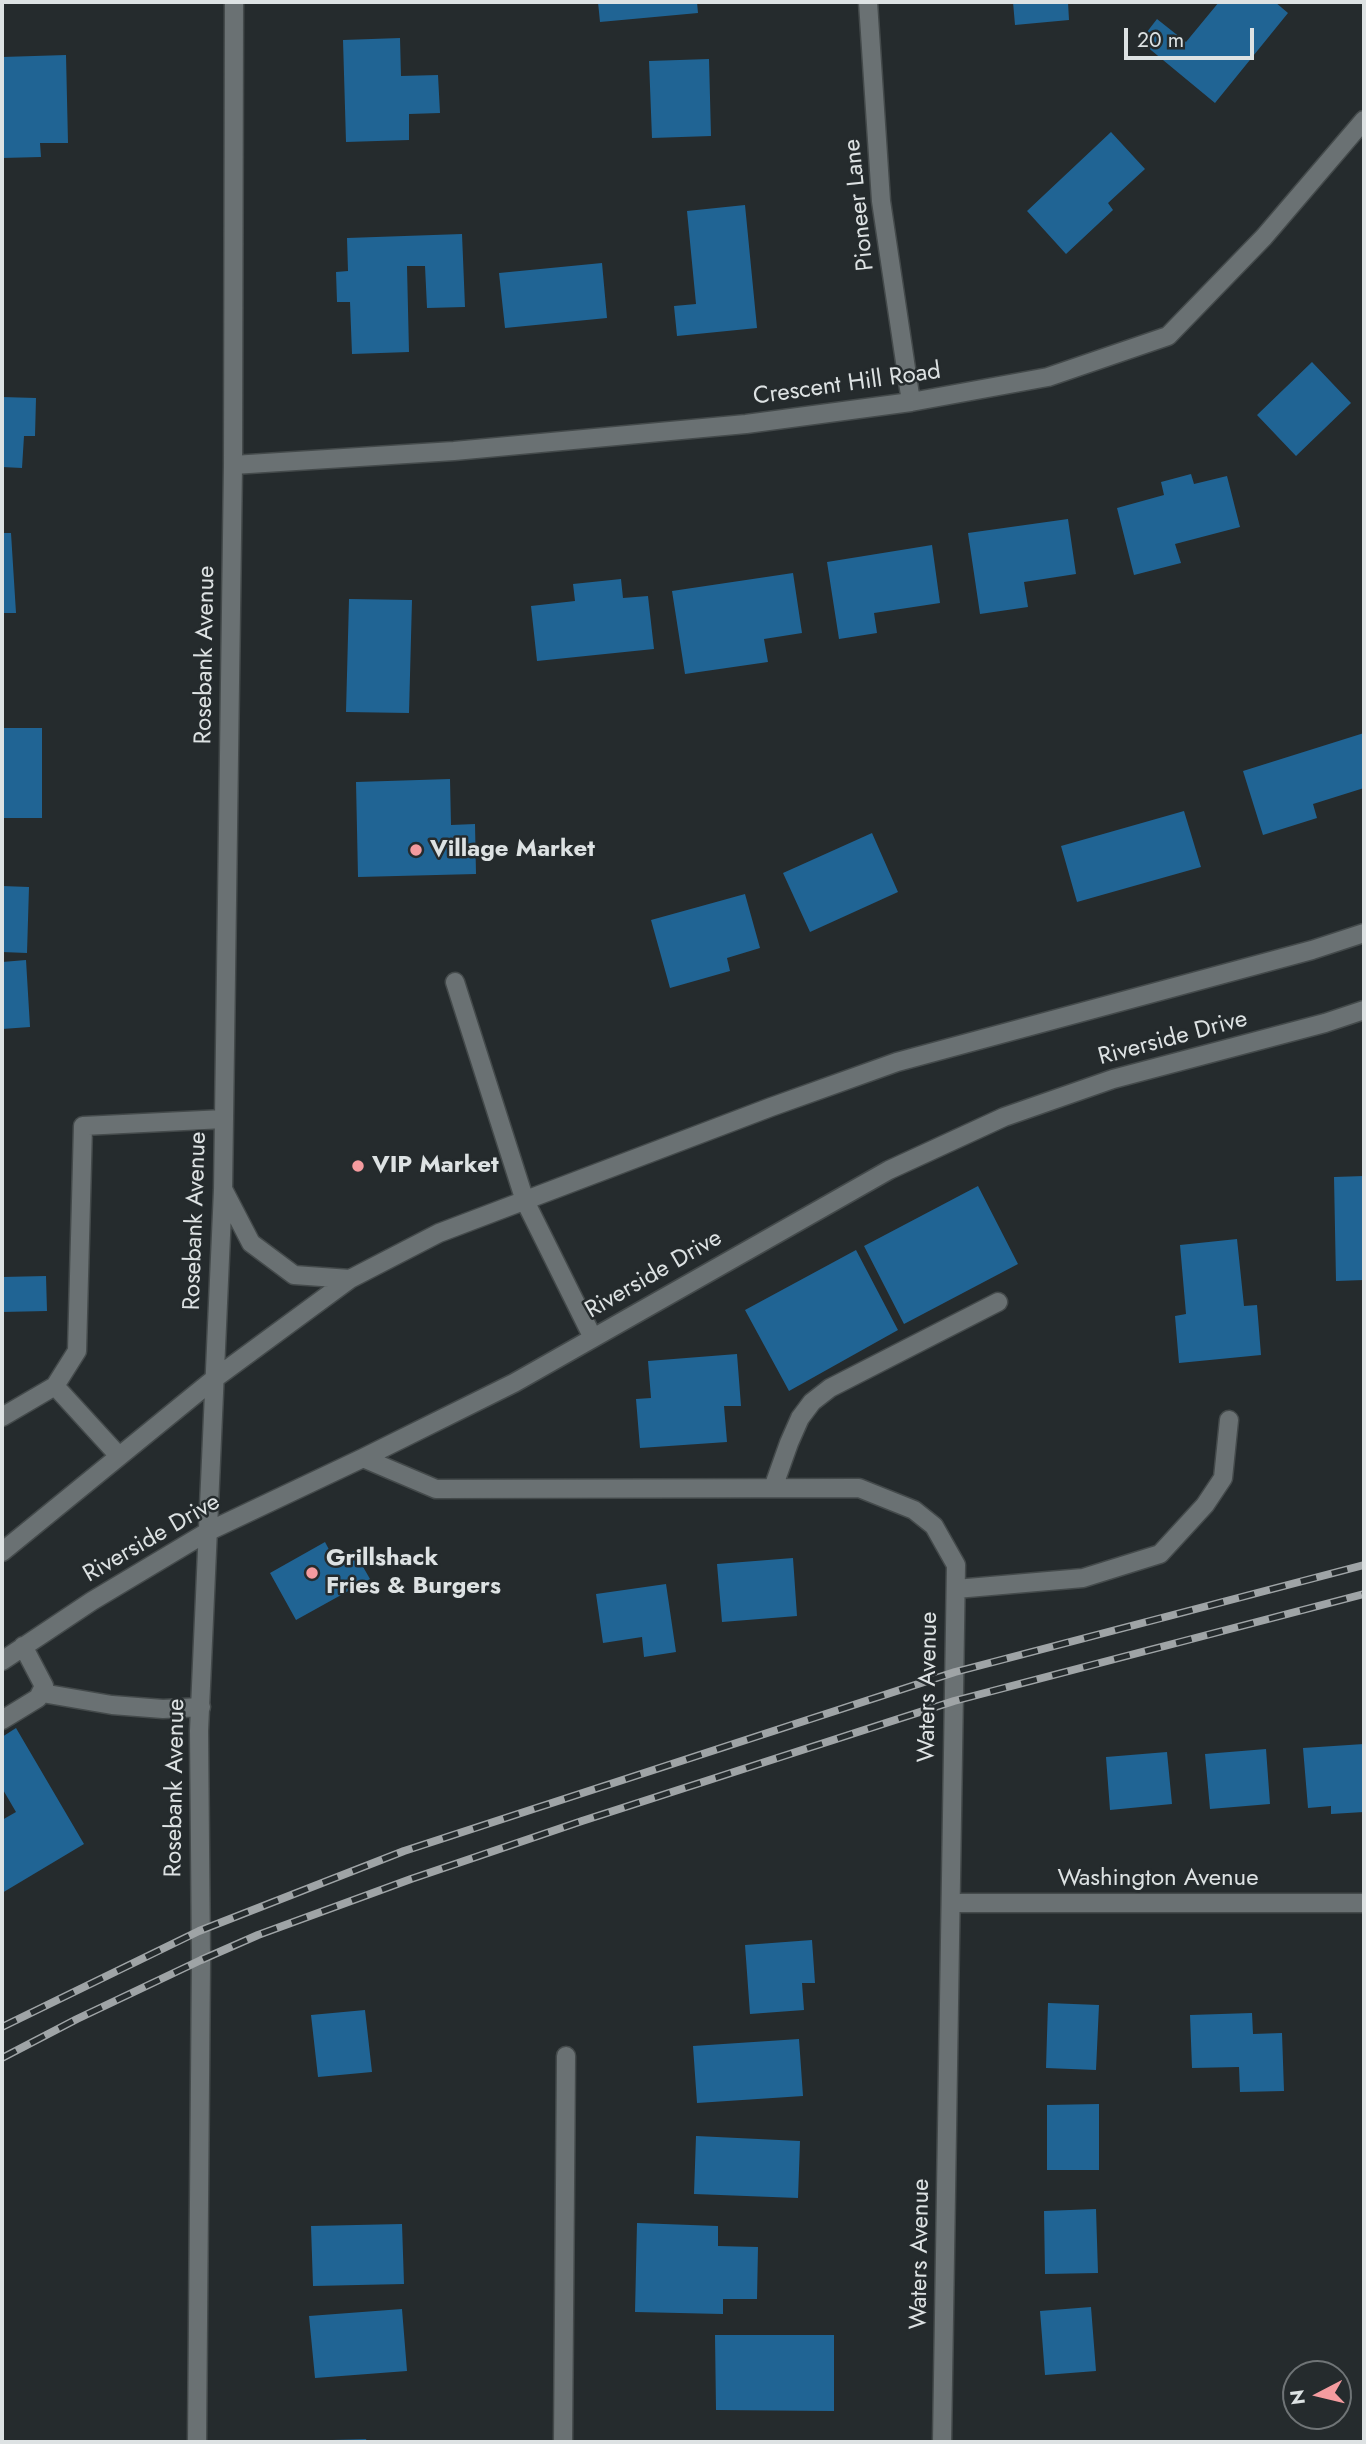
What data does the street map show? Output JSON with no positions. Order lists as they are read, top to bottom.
{
  "streets": {
    "street": [
      "Pioneer Lane",
      "Crescent Hill Road",
      "Rosebank Avenue",
      "Riverside Drive",
      "Waters Avenue",
      "Washington Avenue"
    ]
  },
  "crossings": [
    ["Pioneer Lane", "Crescent Hill Road"],
    ["Crescent Hill Road", "Rosebank Avenue"],
    ["Rosebank Avenue", "Riverside Drive"],
    ["Riverside Drive", "Waters Avenue"],
    ["Waters Avenue", "Washington Avenue"]
  ],
  "places": ["Village Market", "VIP Market", "Grillshack Fries & Burgers"],
  "scale_bar": "20 m",
  "north": "left"
}
